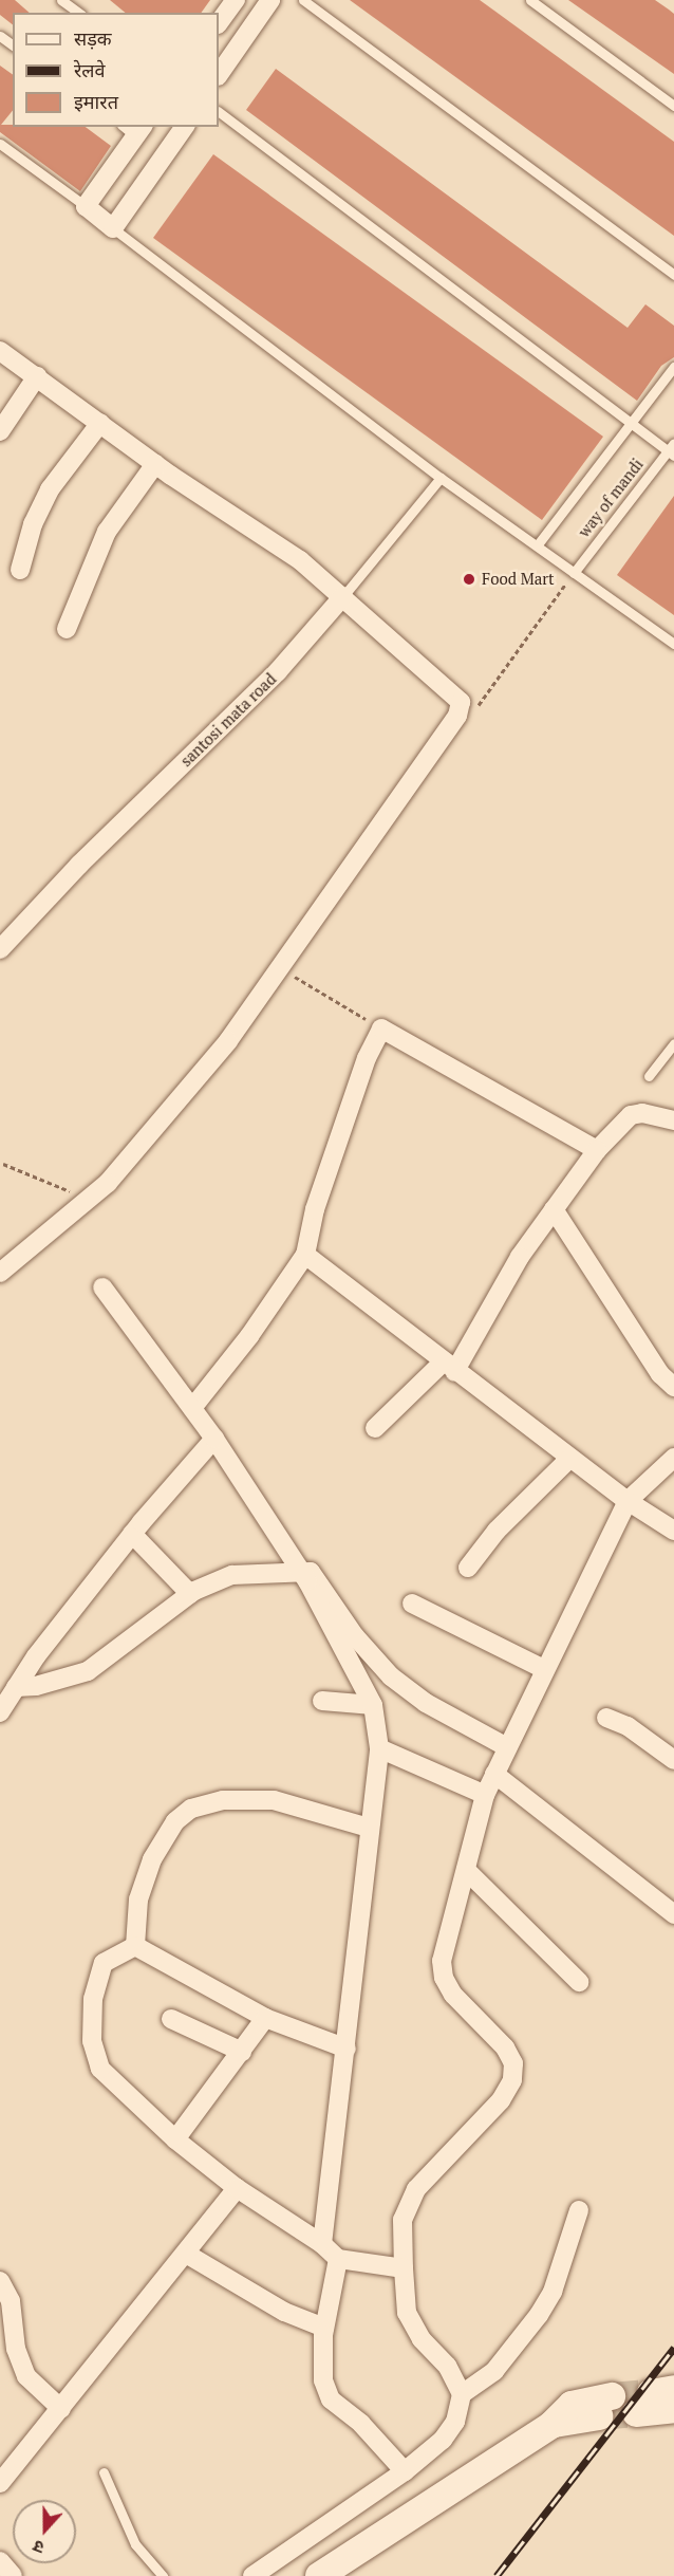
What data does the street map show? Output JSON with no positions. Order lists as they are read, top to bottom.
{
  "streets": {
    "street": ["santosi mata road"],
    "lane": ["way of mandi"]
  },
  "places": ["Food Mart"],
  "legend": ["सड़क", "रेलवे", "इमारत"],
  "north": "bottom"
}
